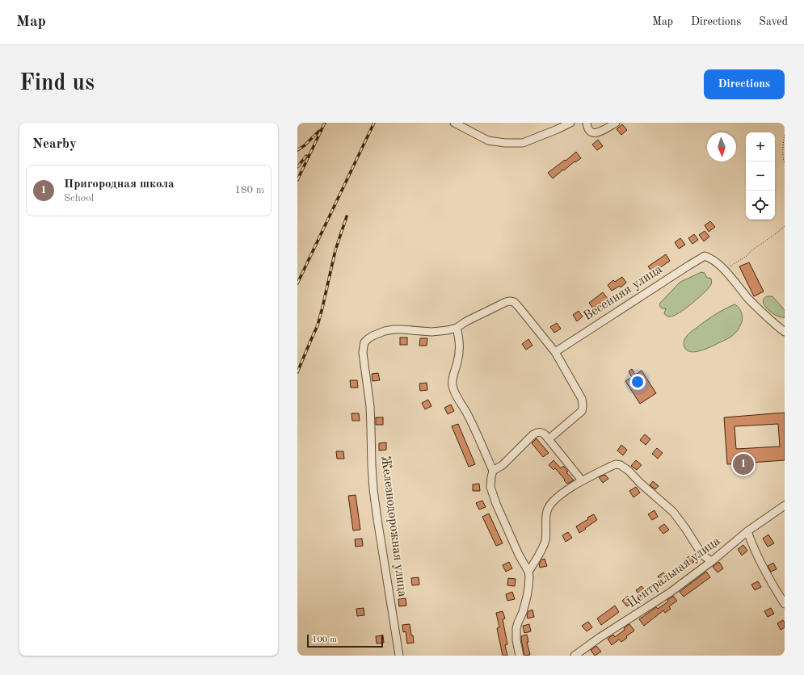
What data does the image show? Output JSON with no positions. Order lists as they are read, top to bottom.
{
  "streets": {
    "street": ["Весенняя улица", "Железнодорожная улица", "Центральная улица"]
  },
  "scale_bar": "100 m",
  "north": "bottom",
  "page": {
    "header": "Map",
    "nav": ["Map", "Directions", "Saved"],
    "buttons": "Directions",
    "title": "Find us",
    "heading": "Nearby",
    "map_buttons": ["+", "−"],
    "list": [
      {
        "mark": "1",
        "name": "Пригородная школа",
        "note": "School",
        "value": "180 m"
      }
    ],
    "pins": "1",
    "scale": "100 m"
  }
}
